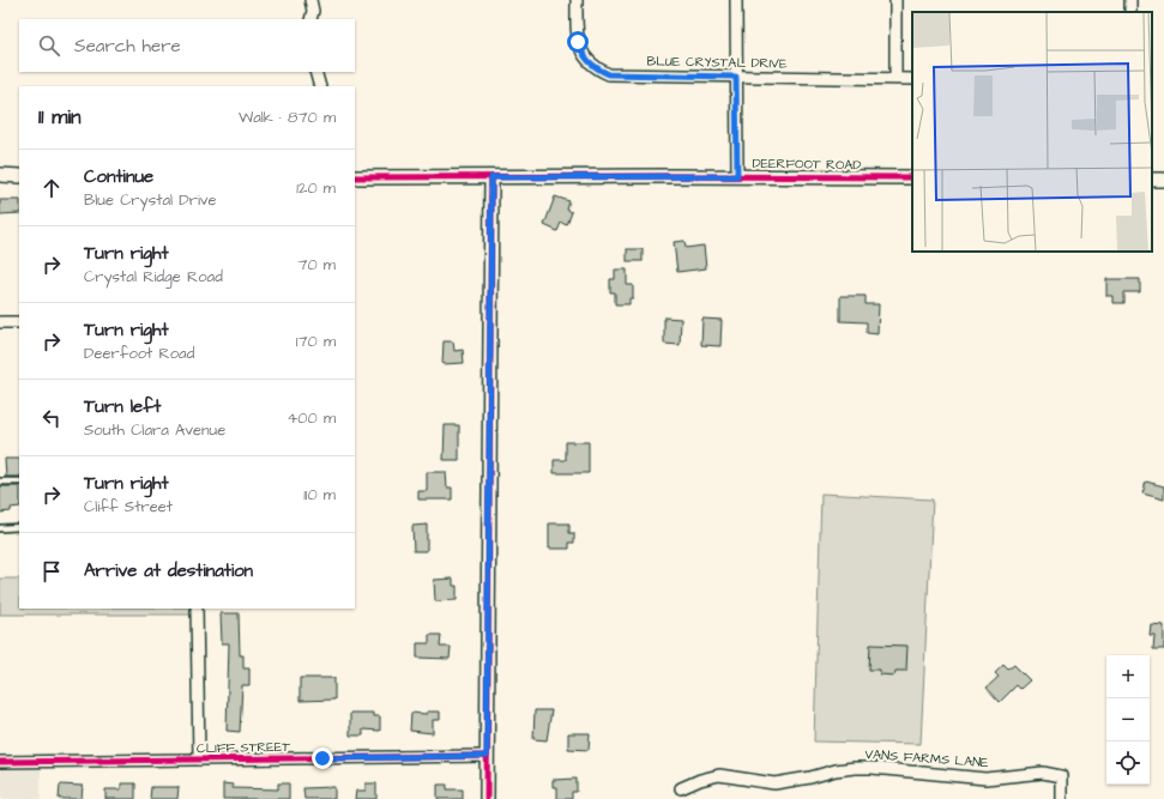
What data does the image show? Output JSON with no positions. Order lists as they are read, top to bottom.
{
  "streets": {
    "street": [
      "BLUE CRYSTAL DRIVE",
      "DEERFOOT ROAD",
      "CLIFF STREET",
      "VANS FARMS LANE"
    ]
  },
  "page": {
    "search": "Search here",
    "heading": ["11 min", "Walk · 870 m"],
    "list": [
      ["Continue", "Blue Crystal Drive", "120 m"],
      ["Turn right", "Crystal Ridge Road", "70 m"],
      ["Turn right", "Deerfoot Road", "170 m"],
      ["Turn left", "South Clara Avenue", "400 m"],
      ["Turn right", "Cliff Street", "110 m"],
      "Arrive at destination"
    ],
    "map_buttons": ["+", "−"]
  }
}
